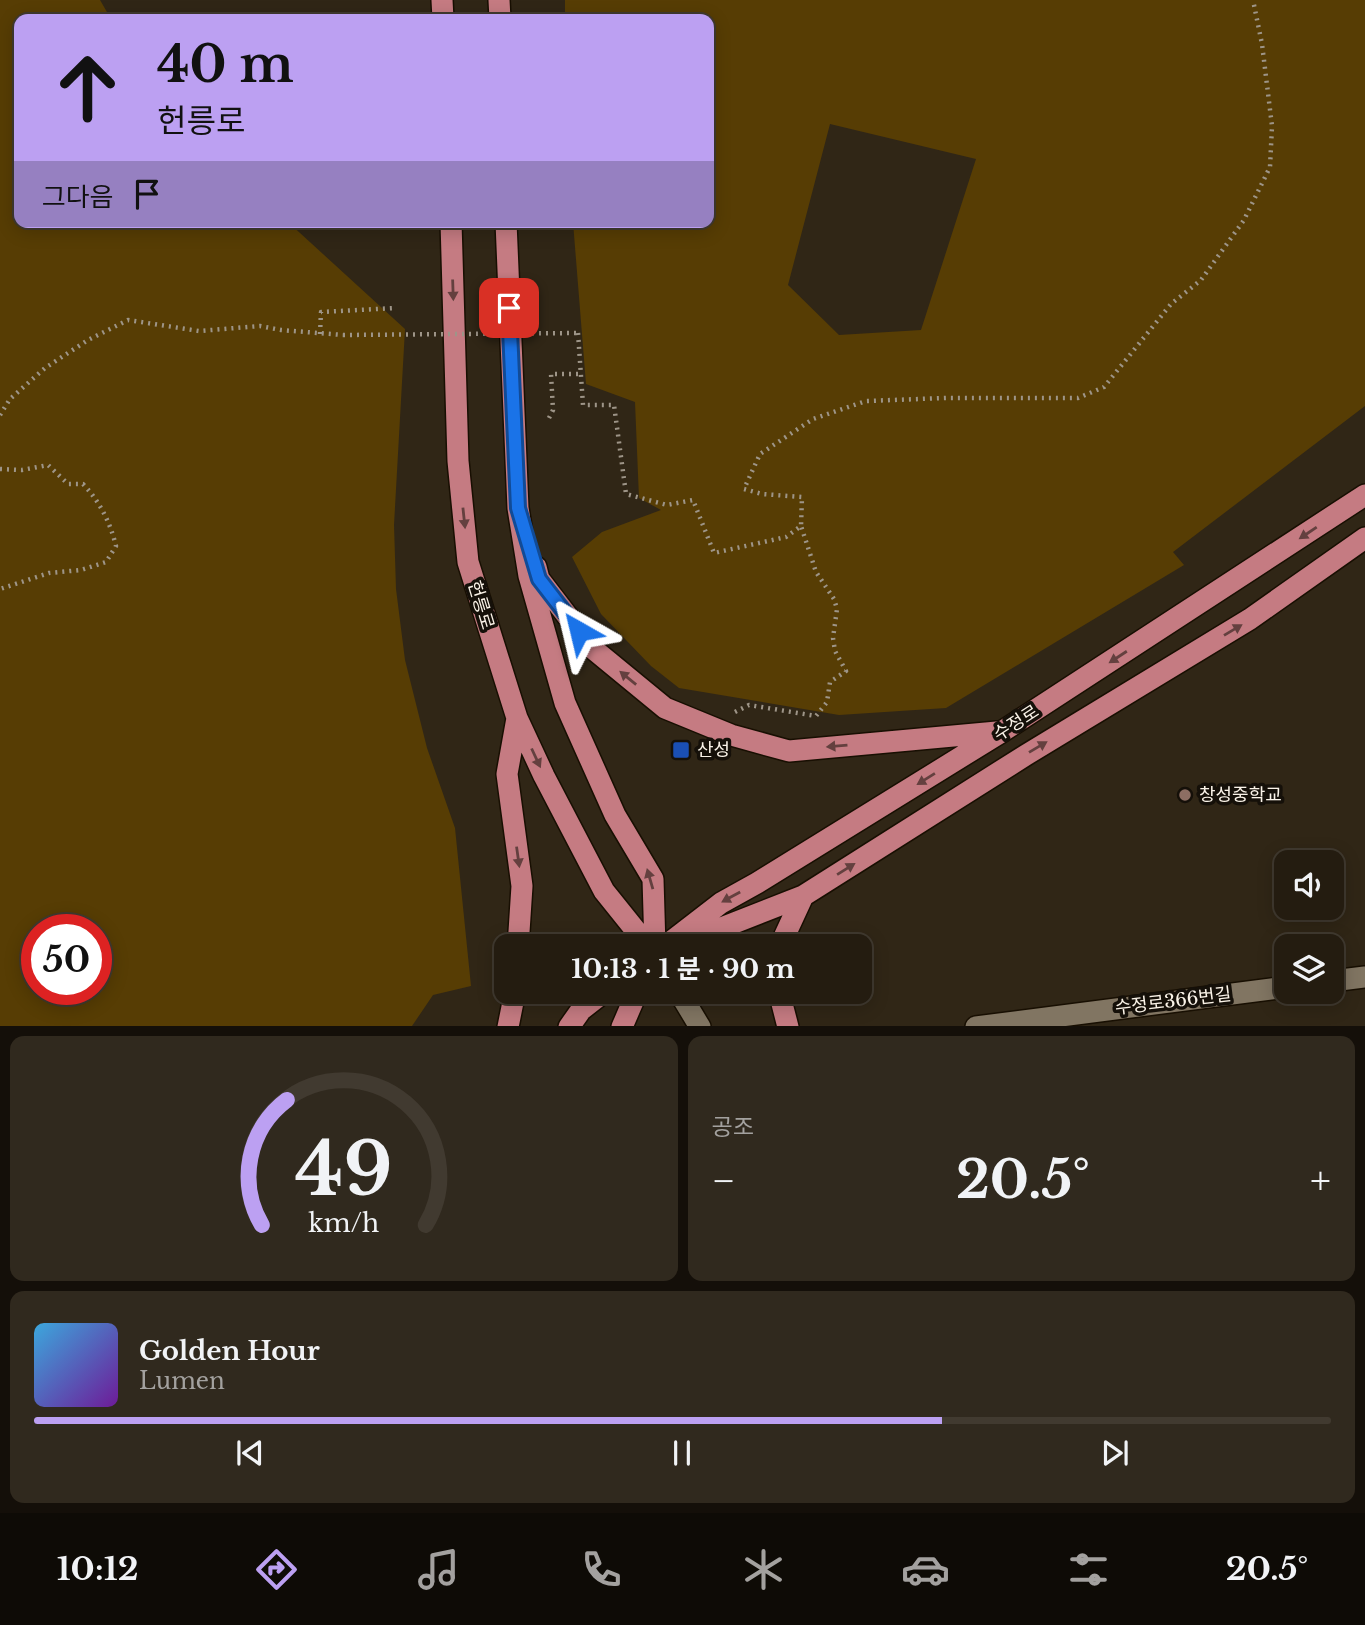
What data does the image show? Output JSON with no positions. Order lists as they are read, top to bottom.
{
  "streets": {
    "main road": ["헌릉로", "수정로"],
    "street": ["수정로366번길"]
  },
  "places": {
    "transit": ["산성"],
    "other": ["창성중학교"]
  },
  "page": {
    "turn": ["40 m", "헌릉로"],
    "then": "그다음",
    "limit": "50",
    "trip": "10:13 · 1 분 · 90 m",
    "tile": "공조",
    "heat": ["−", "20.5°", "+"],
    "song": ["Golden Hour", "Lumen"],
    "tabs": ["10:12", "20.5°"],
    "gauge": ["49", "km/h"]
  }
}
